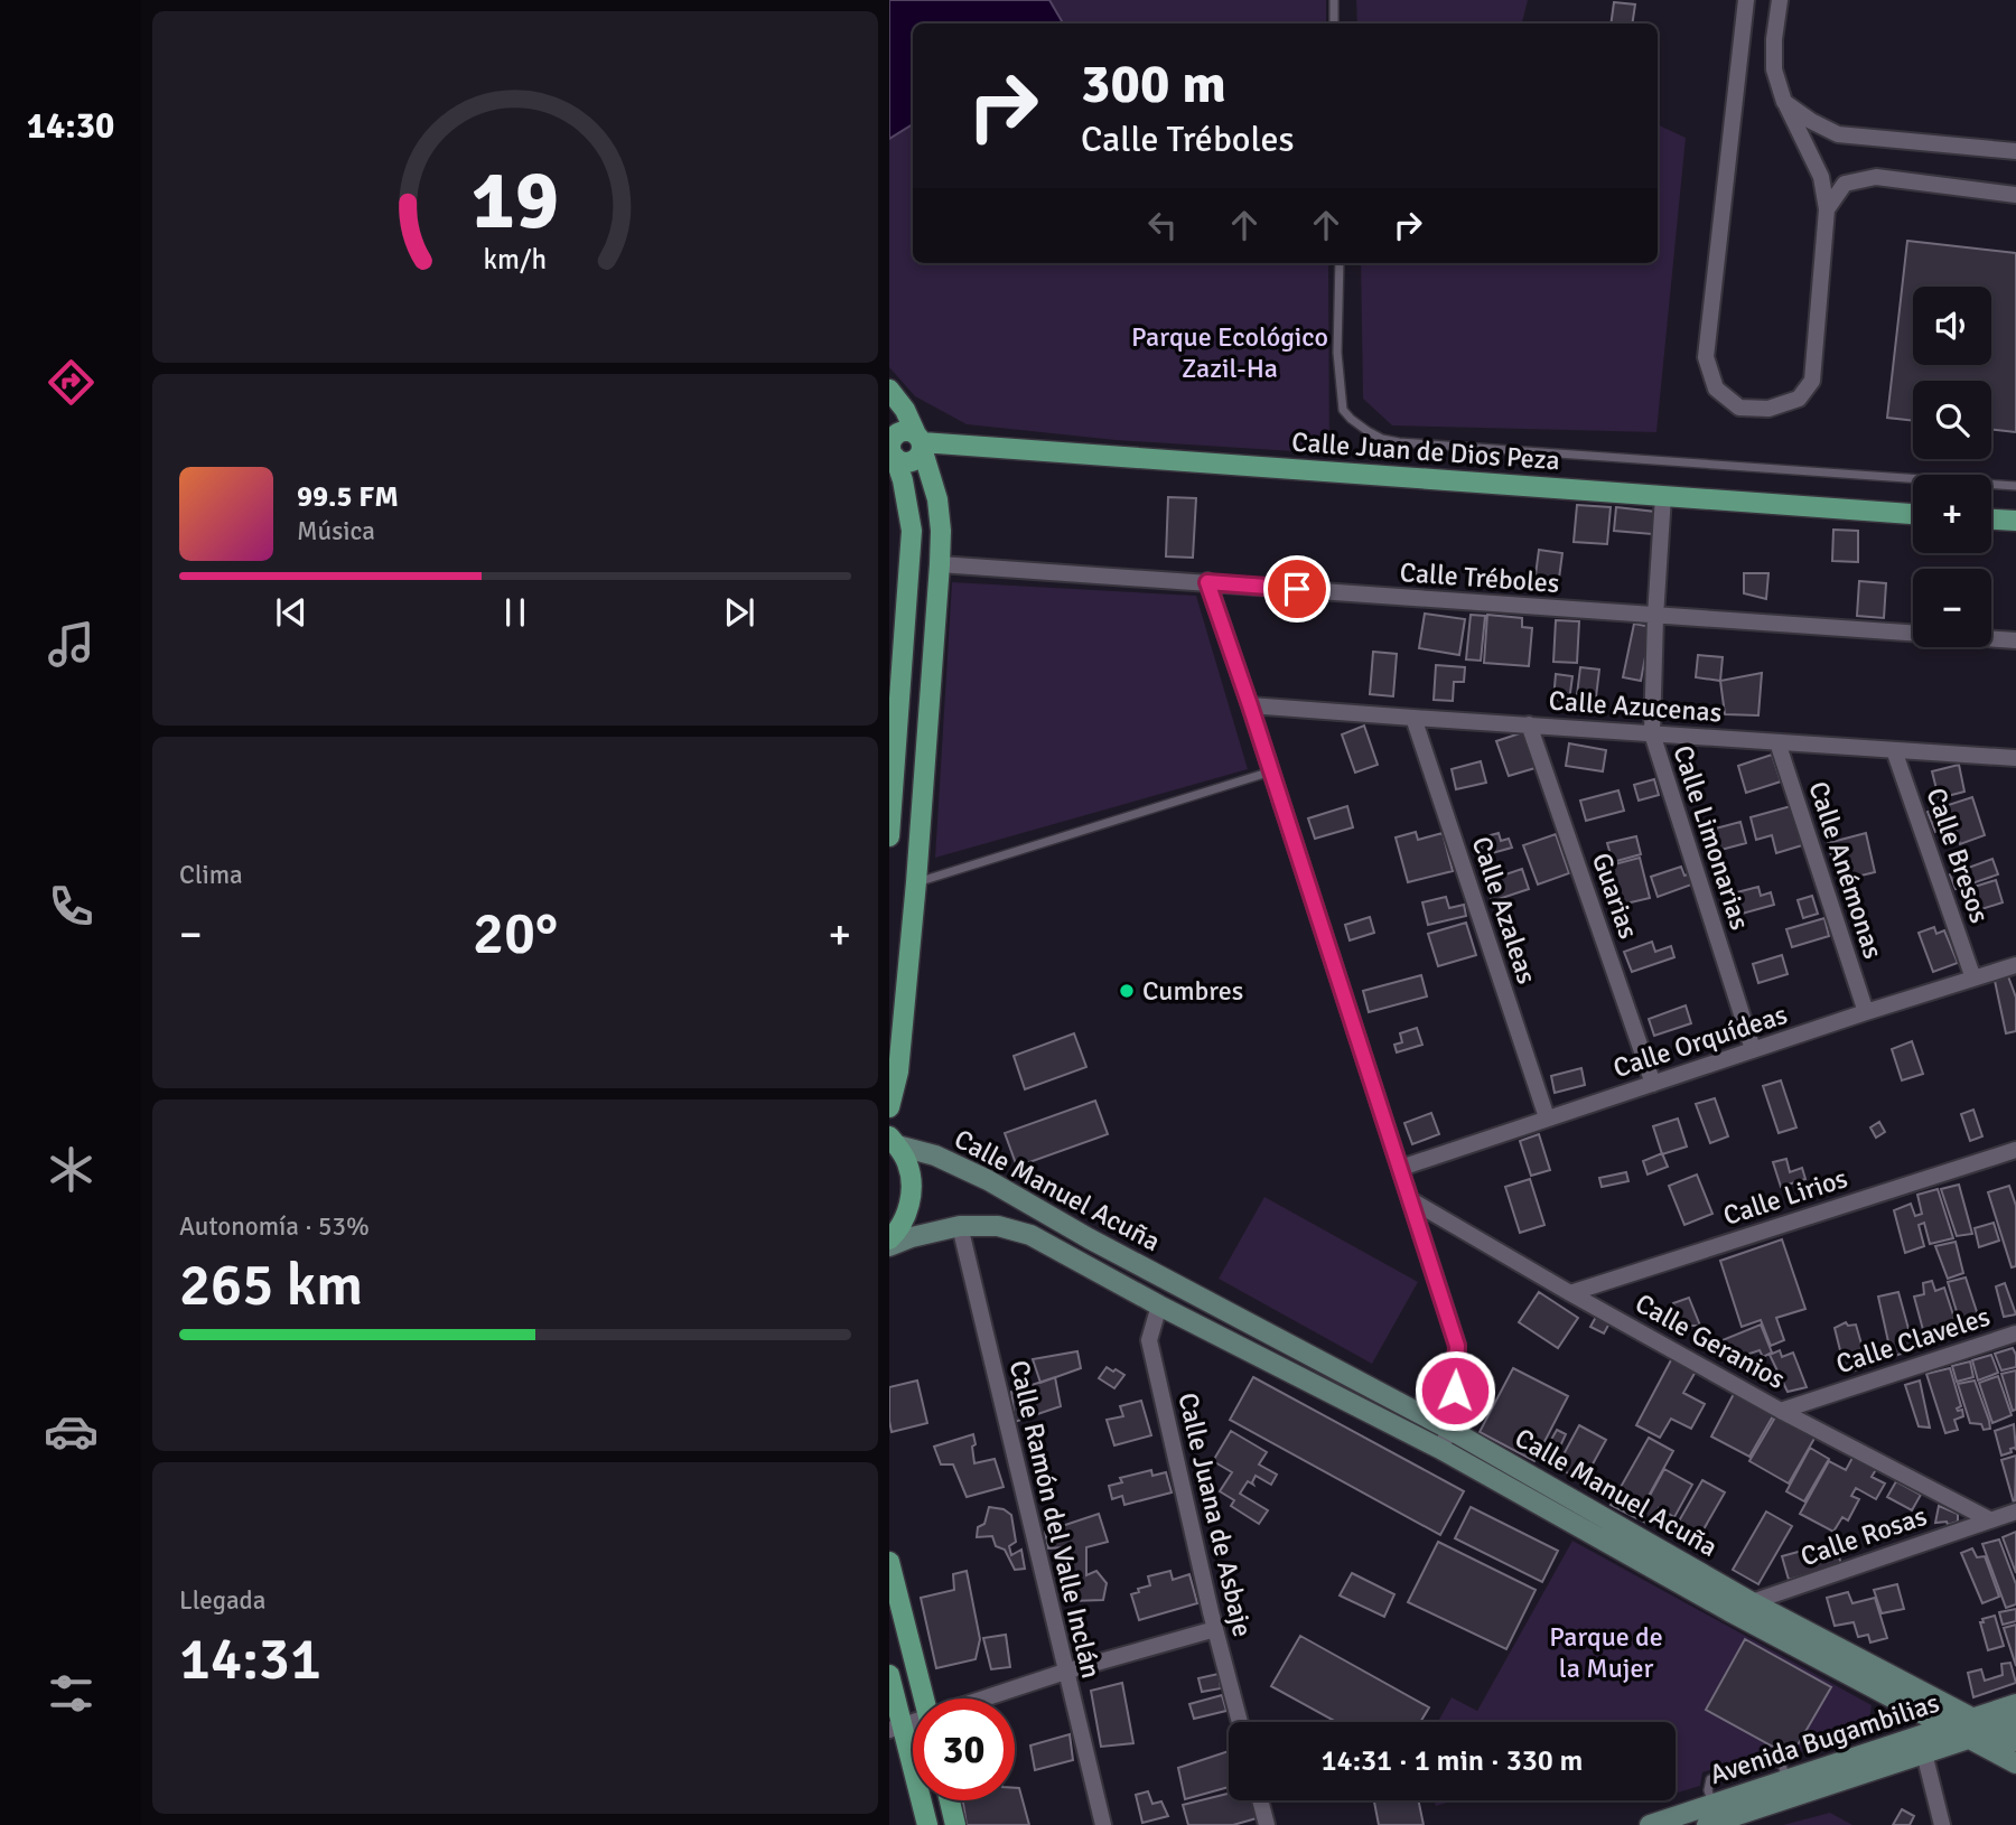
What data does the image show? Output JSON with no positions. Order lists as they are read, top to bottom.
{
  "streets": {
    "main road": ["Calle Juan de Dios Peza", "Calle Manuel Acuña", "Avenida Bugambilias"],
    "street": [
      "Calle Tréboles",
      "Calle Azucenas",
      "Calle Limonarias",
      "Calle Bresos",
      "Calle Anémonas",
      "Guarias",
      "Calle Azaleas",
      "Calle Orquídeas",
      "Calle Lirios",
      "Calle Claveles",
      "Calle Geranios",
      "Calle Juana de Asbaje",
      "Calle Ramón del Valle Inclán",
      "Calle Rosas"
    ]
  },
  "crossings": [
    ["Calle Juan de Dios Peza", "Calle Limonarias"],
    ["Calle Tréboles", "Calle Limonarias"],
    ["Calle Azucenas", "Calle Limonarias"],
    ["Calle Azucenas", "Calle Bresos"],
    ["Calle Azucenas", "Calle Anémonas"],
    ["Calle Azucenas", "Guarias"],
    ["Calle Azucenas", "Calle Azaleas"],
    ["Calle Limonarias", "Calle Orquídeas"],
    ["Calle Bresos", "Calle Orquídeas"],
    ["Calle Anémonas", "Calle Orquídeas"],
    ["Guarias", "Calle Orquídeas"],
    ["Calle Azaleas", "Calle Orquídeas"],
    ["Calle Manuel Acuña", "Calle Juana de Asbaje"],
    ["Calle Manuel Acuña", "Calle Ramón del Valle Inclán"],
    ["Calle Manuel Acuña", "Calle Rosas"],
    ["Calle Manuel Acuña", "Avenida Bugambilias"],
    ["Calle Lirios", "Calle Geranios"],
    ["Calle Claveles", "Calle Geranios"],
    ["Calle Geranios", "Calle Rosas"]
  ],
  "parks": ["Parque Ecológico Zazil-Ha", "Parque de la Mujer"],
  "places": ["Cumbres"],
  "page": {
    "tabs": "14:30",
    "turn": ["300 m", "Calle Tréboles"],
    "map_buttons": ["+", "−"],
    "song": ["99.5 FM", "Música"],
    "tile": [
      "Clima",
      ["Autonomía · 53%", "265 km"],
      ["Llegada", "14:31"]
    ],
    "heat": ["−", "20°", "+"],
    "limit": "30",
    "trip": "14:31 · 1 min · 330 m",
    "gauge": ["19", "km/h"]
  }
}
